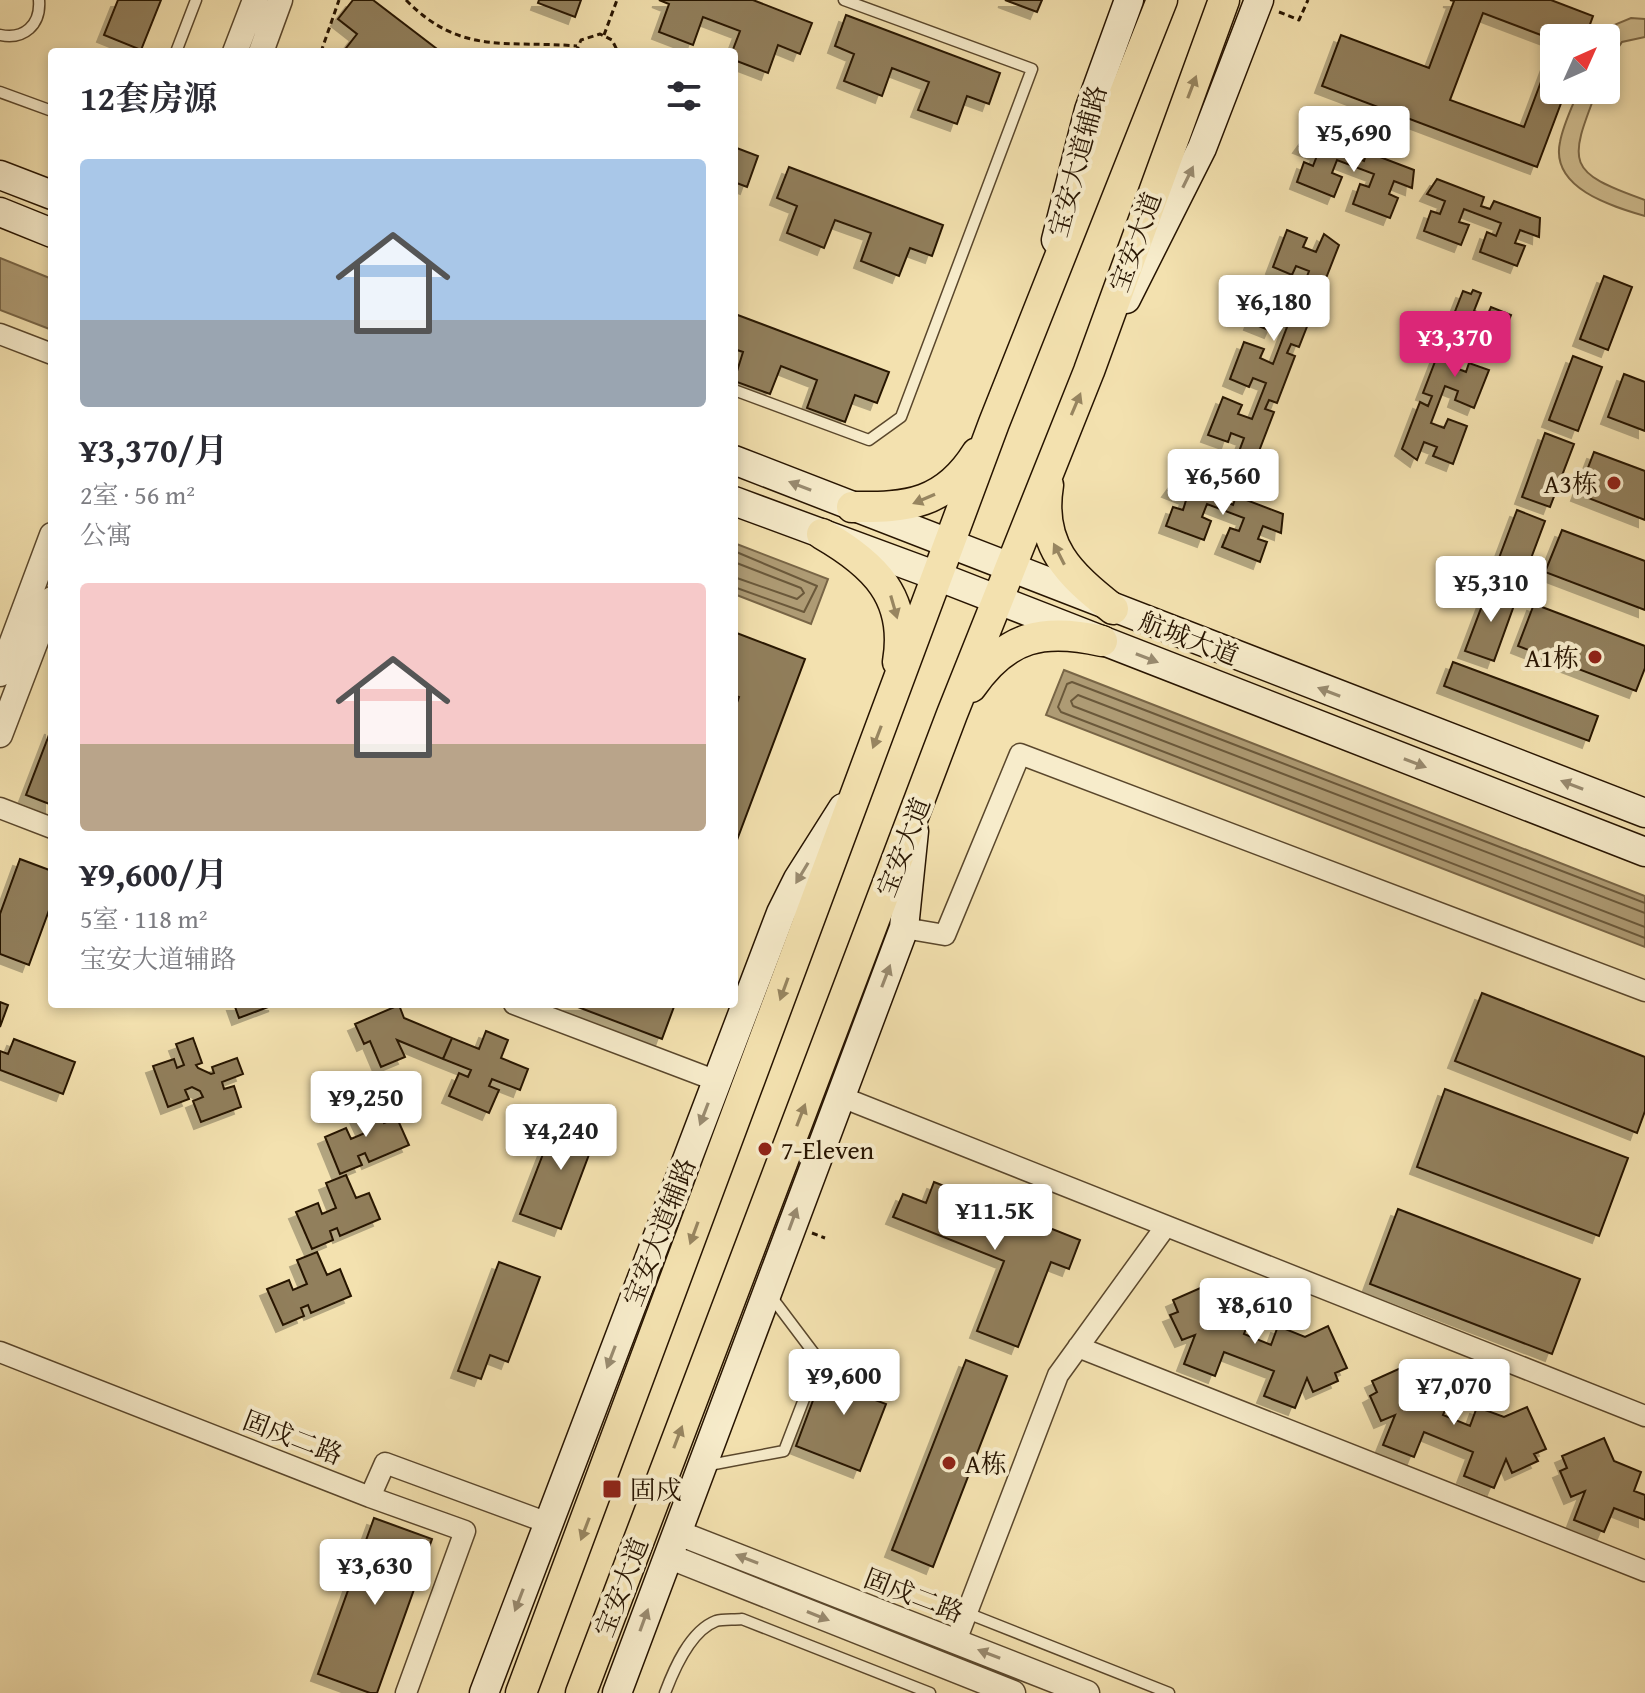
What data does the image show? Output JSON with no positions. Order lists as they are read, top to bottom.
{
  "streets": {
    "main road": ["宝安大道辅路", "宝安大道", "航城大道"],
    "street": ["固戍二路"]
  },
  "crossings": [
    ["宝安大道辅路", "宝安大道"],
    ["宝安大道", "航城大道"]
  ],
  "places": {
    "other": [
      "A3栋",
      "A1栋",
      "7-Eleven",
      "A栋"
    ],
    "transit": ["固戍"]
  },
  "north": "top right",
  "page": {
    "heading": "12套房源",
    "price": [
      "¥5,690",
      "¥6,180",
      "¥3,370",
      "¥6,560",
      "¥5,310",
      "¥9,250",
      "¥4,240",
      "¥11.5K",
      "¥8,610",
      "¥9,600",
      "¥7,070",
      "¥3,630"
    ],
    "list": [
      {
        "name": "¥3,370/月",
        "note": "2室 · 56 m² · 公寓"
      },
      {
        "name": "¥9,600/月",
        "note": "5室 · 118 m² · 宝安大道辅路"
      }
    ]
  }
}
